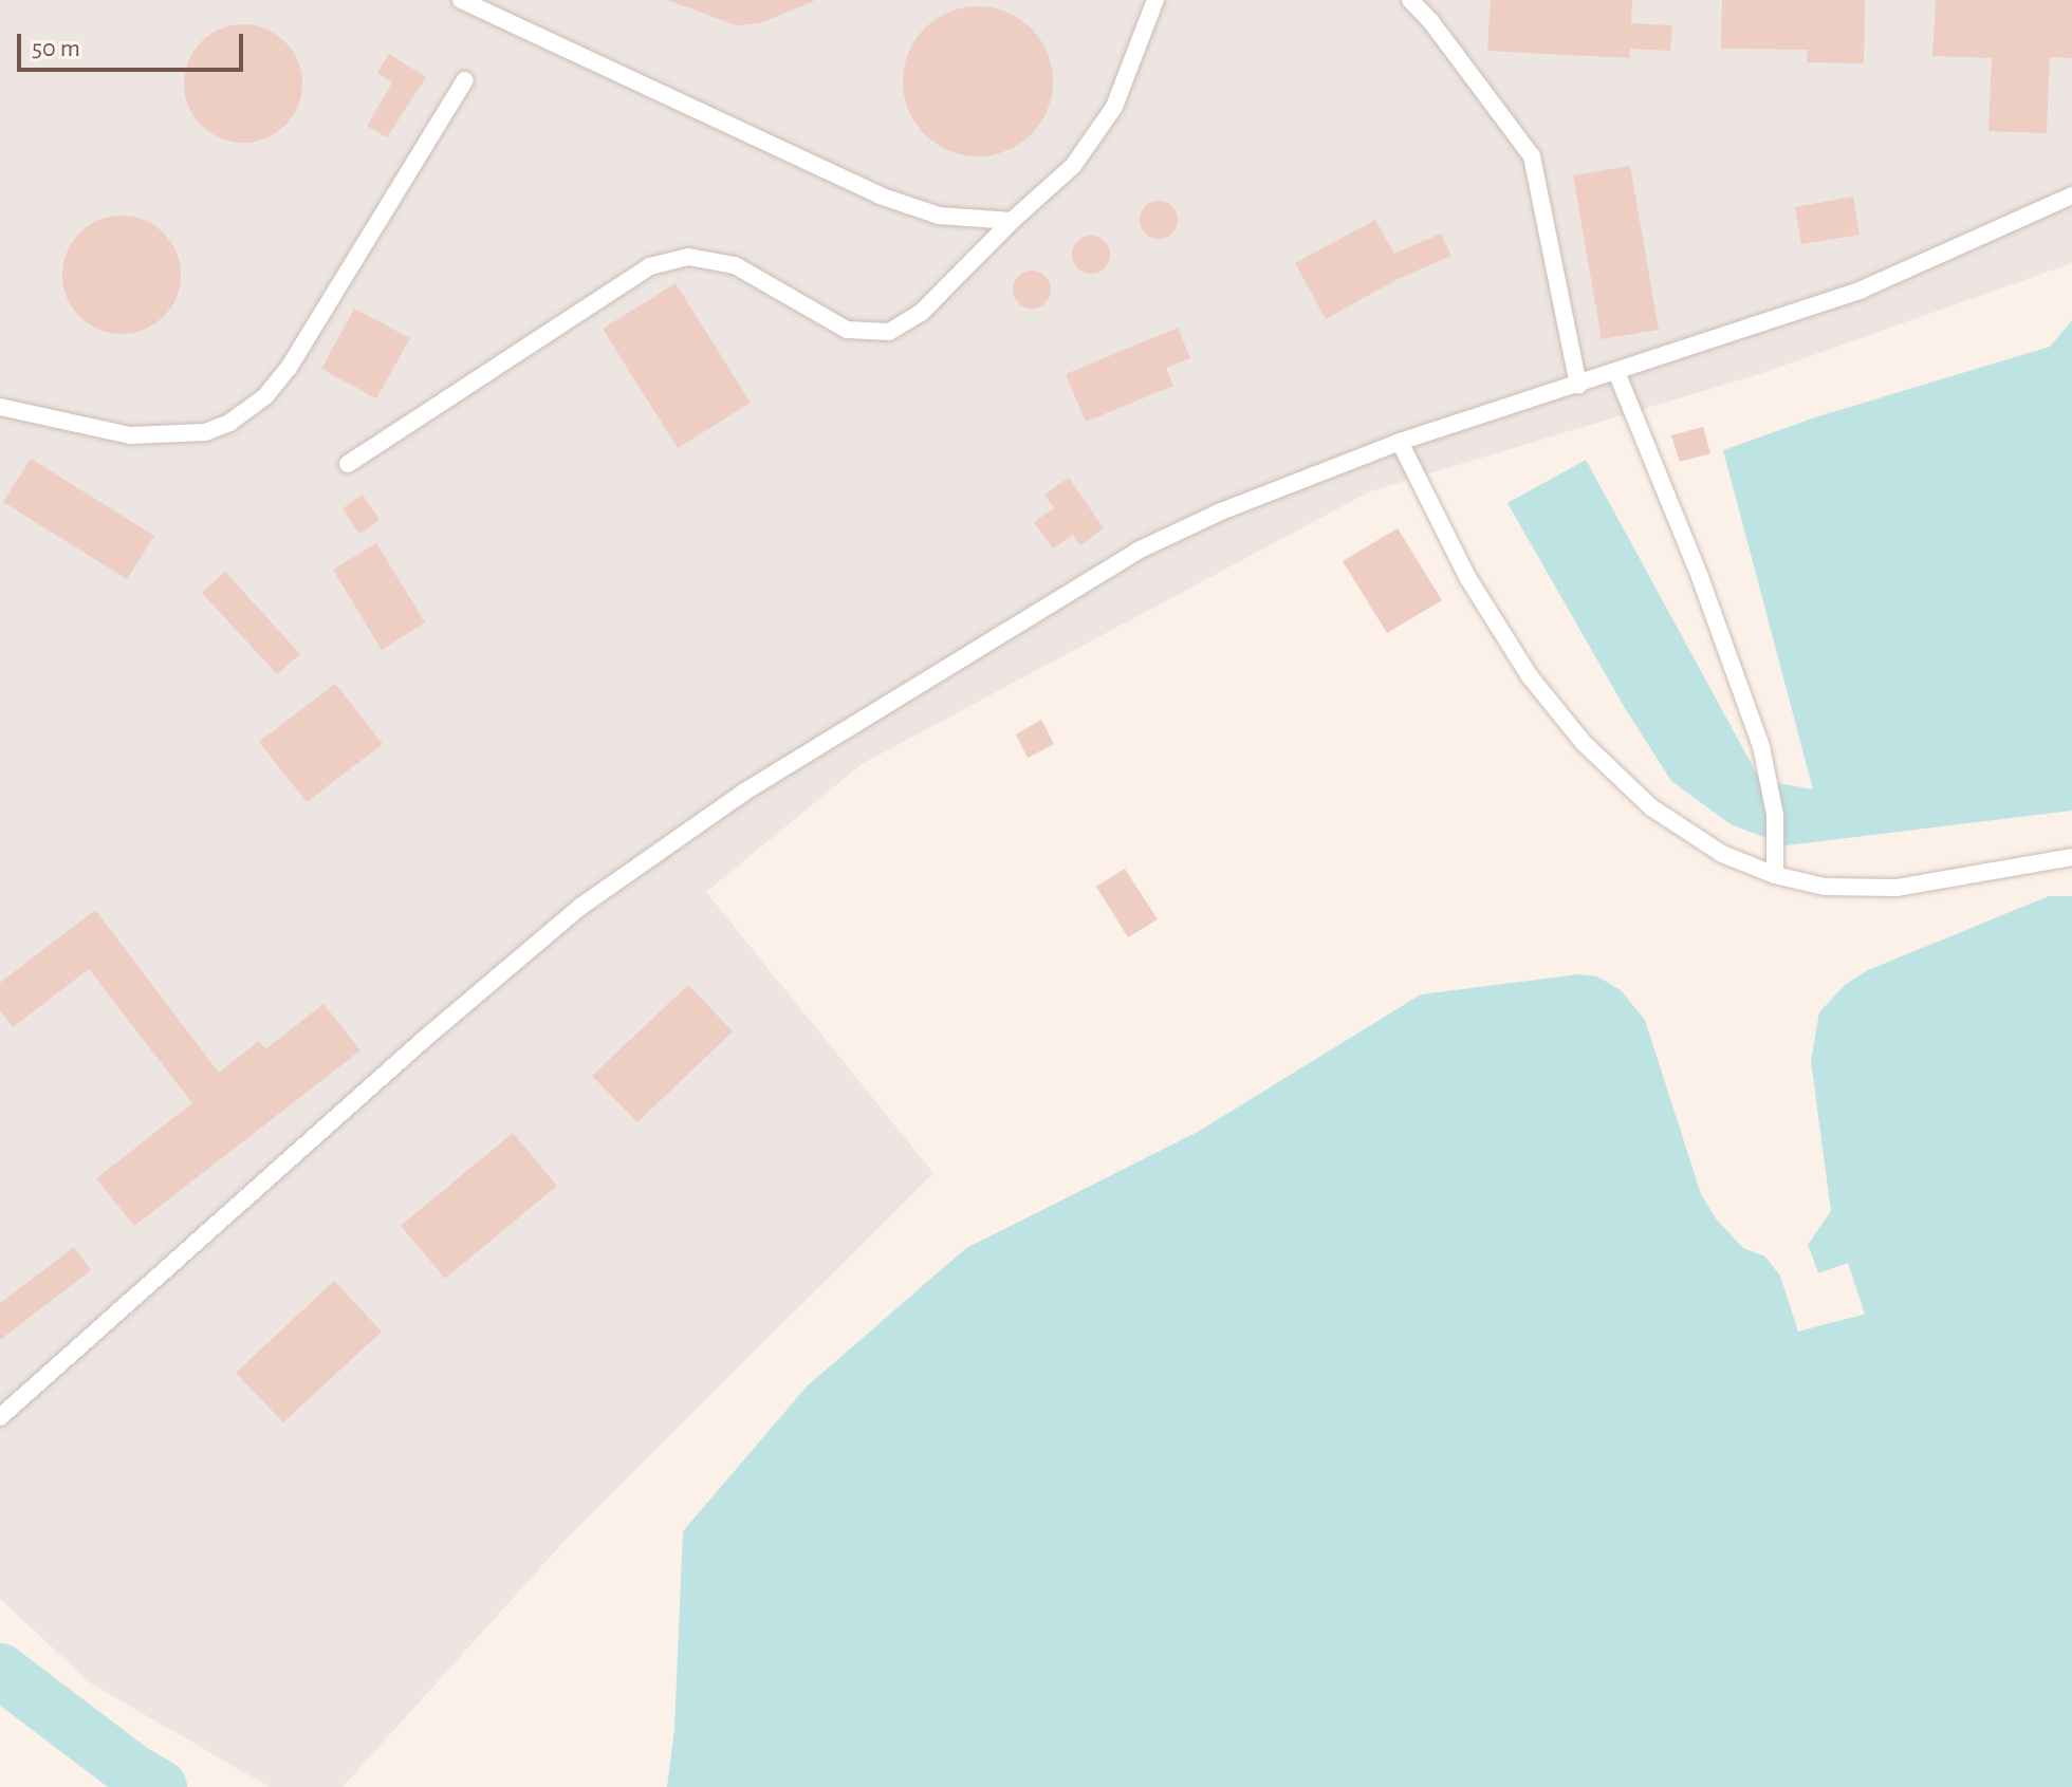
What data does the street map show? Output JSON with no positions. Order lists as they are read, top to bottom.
{
  "scale_bar": "50 m"
}
